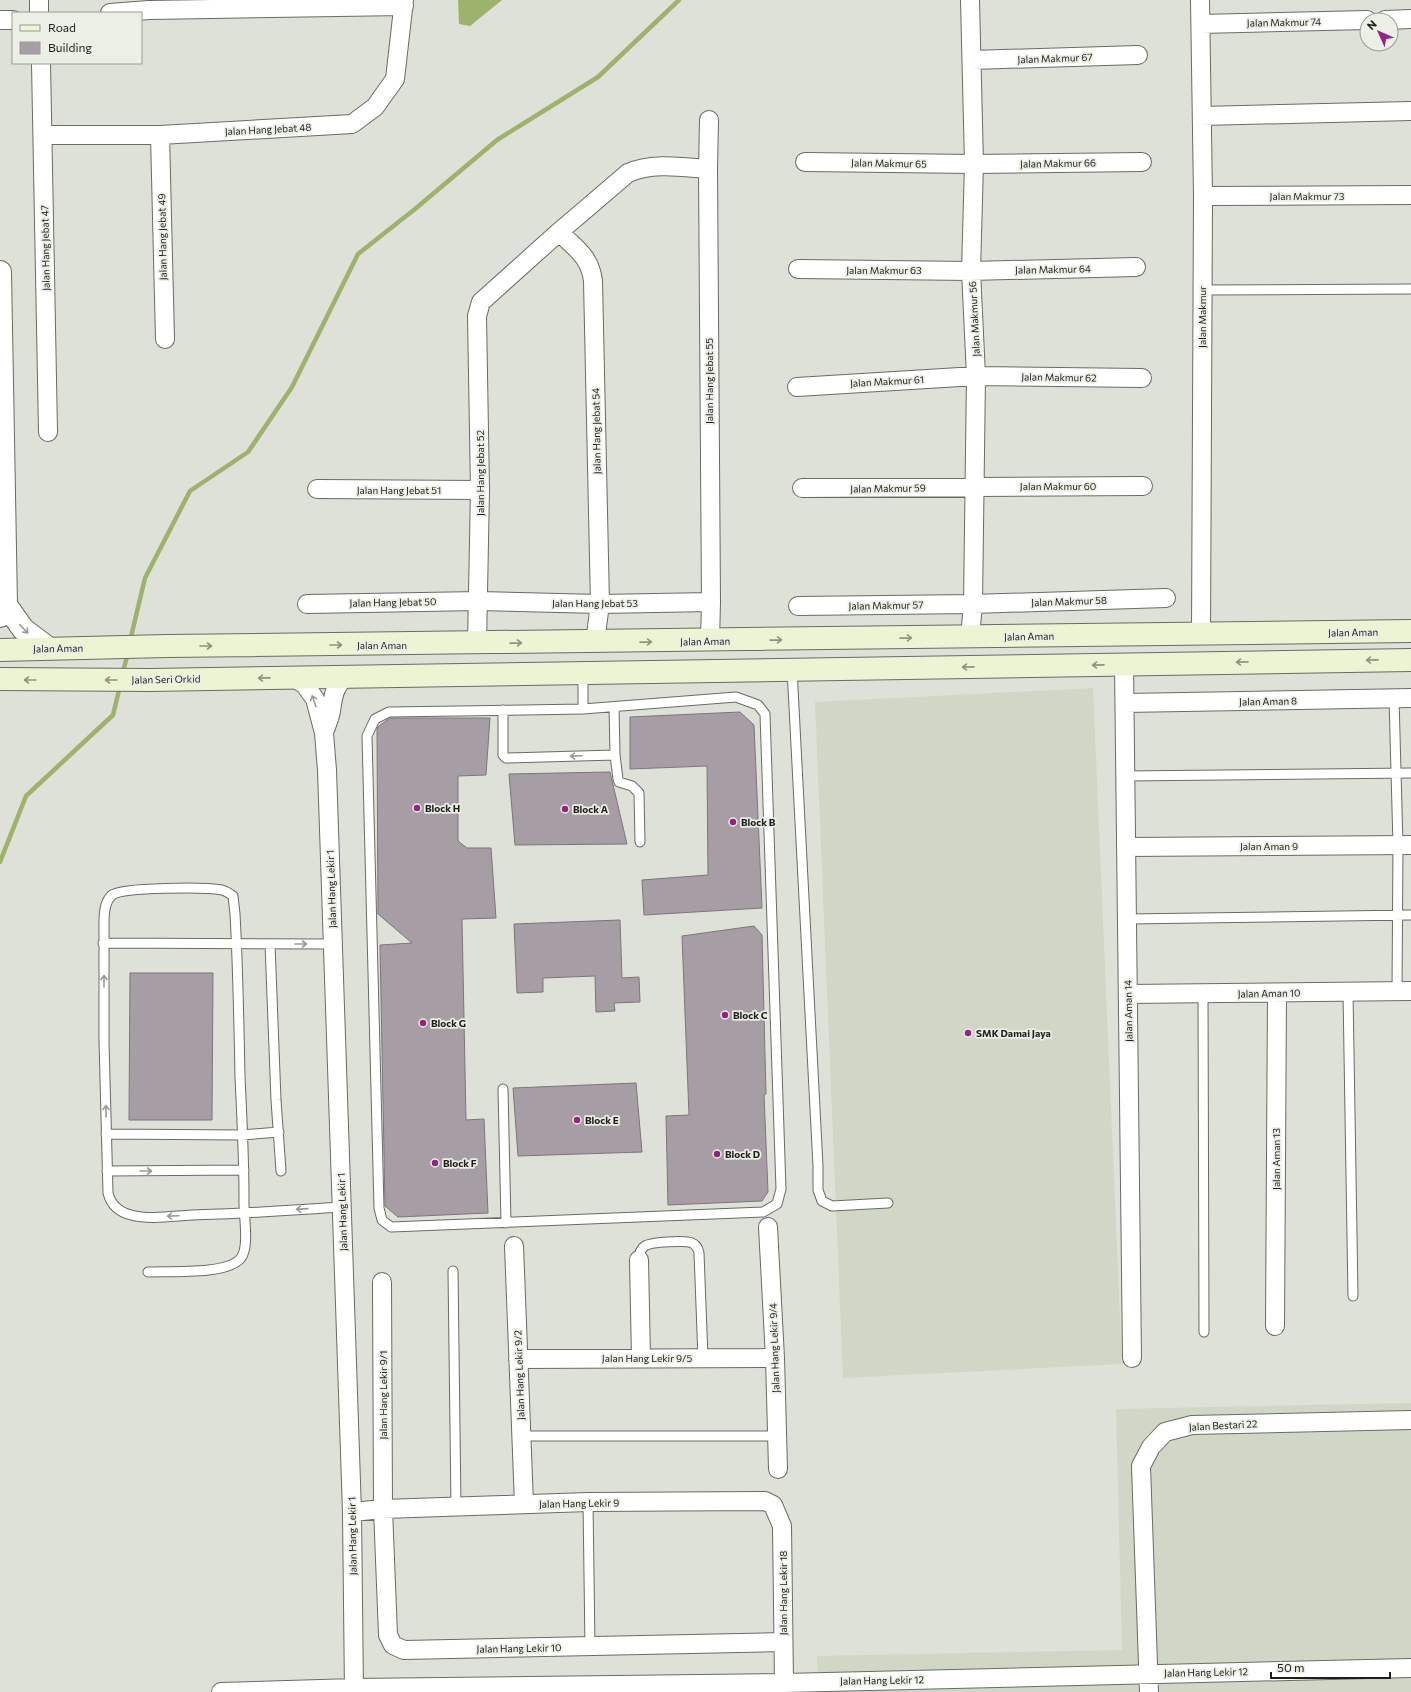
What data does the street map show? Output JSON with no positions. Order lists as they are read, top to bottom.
{
  "streets": {
    "main road": ["Jalan Aman", "Jalan Seri Orkid"],
    "street": [
      "Jalan Makmur 74",
      "Jalan Makmur 67",
      "Jalan Hang Jebat 48",
      "Jalan Makmur 65",
      "Jalan Makmur 66",
      "Jalan Makmur 73",
      "Jalan Hang Jebat 49",
      "Jalan Hang Jebat 47",
      "Jalan Makmur 64",
      "Jalan Makmur 63",
      "Jalan Makmur",
      "Jalan Makmur 56",
      "Jalan Makmur 62",
      "Jalan Hang Jebat 55",
      "Jalan Makmur 61",
      "Jalan Hang Jebat 54",
      "Jalan Hang Jebat 52",
      "Jalan Makmur 60",
      "Jalan Makmur 59",
      "Jalan Hang Jebat 51",
      "Jalan Makmur 58",
      "Jalan Hang Jebat 50",
      "Jalan Hang Jebat 53",
      "Jalan Makmur 57",
      "Jalan Aman 8",
      "Jalan Aman 9",
      "Jalan Hang Lekir 1",
      "Jalan Aman 10",
      "Jalan Aman 14",
      "Jalan Aman 13",
      "Jalan Hang Lekir 9/4",
      "Jalan Hang Lekir 9/5",
      "Jalan Hang Lekir 9/2",
      "Jalan Hang Lekir 9/1",
      "Jalan Bestari 22",
      "Jalan Hang Lekir 9",
      "Jalan Hang Lekir 18",
      "Jalan Hang Lekir 10",
      "Jalan Hang Lekir 12"
    ]
  },
  "crossings": [
    ["Jalan Makmur 74", "Jalan Makmur"],
    ["Jalan Makmur 67", "Jalan Makmur 56"],
    ["Jalan Hang Jebat 48", "Jalan Hang Jebat 49"],
    ["Jalan Hang Jebat 48", "Jalan Hang Jebat 47"],
    ["Jalan Makmur 65", "Jalan Makmur 66"],
    ["Jalan Makmur 65", "Jalan Makmur 56"],
    ["Jalan Makmur 66", "Jalan Makmur 56"],
    ["Jalan Makmur 73", "Jalan Makmur"],
    ["Jalan Makmur 64", "Jalan Makmur 63"],
    ["Jalan Makmur 64", "Jalan Makmur 56"],
    ["Jalan Makmur 63", "Jalan Makmur 56"],
    ["Jalan Makmur", "Jalan Aman"],
    ["Jalan Makmur 56", "Jalan Makmur 62"],
    ["Jalan Makmur 56", "Jalan Makmur 61"],
    ["Jalan Makmur 56", "Jalan Makmur 60"],
    ["Jalan Makmur 56", "Jalan Makmur 59"],
    ["Jalan Makmur 56", "Jalan Makmur 58"],
    ["Jalan Makmur 56", "Jalan Makmur 57"],
    ["Jalan Makmur 56", "Jalan Aman"],
    ["Jalan Makmur 62", "Jalan Makmur 61"],
    ["Jalan Hang Jebat 55", "Jalan Hang Jebat 53"],
    ["Jalan Hang Jebat 55", "Jalan Aman"],
    ["Jalan Hang Jebat 54", "Jalan Hang Jebat 52"],
    ["Jalan Hang Jebat 54", "Jalan Hang Jebat 53"],
    ["Jalan Hang Jebat 54", "Jalan Aman"],
    ["Jalan Hang Jebat 52", "Jalan Hang Jebat 51"],
    ["Jalan Hang Jebat 52", "Jalan Hang Jebat 50"],
    ["Jalan Hang Jebat 52", "Jalan Hang Jebat 53"],
    ["Jalan Hang Jebat 52", "Jalan Aman"],
    ["Jalan Makmur 60", "Jalan Makmur 59"],
    ["Jalan Makmur 58", "Jalan Makmur 57"],
    ["Jalan Hang Jebat 50", "Jalan Hang Jebat 53"],
    ["Jalan Seri Orkid", "Jalan Hang Lekir 1"],
    ["Jalan Aman 8", "Jalan Aman 14"],
    ["Jalan Aman 9", "Jalan Aman 14"],
    ["Jalan Hang Lekir 1", "Jalan Hang Lekir 9"],
    ["Jalan Hang Lekir 1", "Jalan Hang Lekir 12"],
    ["Jalan Aman 10", "Jalan Aman 14"],
    ["Jalan Aman 10", "Jalan Aman 13"],
    ["Jalan Hang Lekir 9/4", "Jalan Hang Lekir 9/5"],
    ["Jalan Hang Lekir 9/5", "Jalan Hang Lekir 9/2"],
    ["Jalan Hang Lekir 9/2", "Jalan Hang Lekir 9"],
    ["Jalan Hang Lekir 9/1", "Jalan Hang Lekir 9"],
    ["Jalan Hang Lekir 9/1", "Jalan Hang Lekir 10"],
    ["Jalan Bestari 22", "Jalan Hang Lekir 12"],
    ["Jalan Hang Lekir 9", "Jalan Hang Lekir 18"],
    ["Jalan Hang Lekir 9", "Jalan Hang Lekir 10"],
    ["Jalan Hang Lekir 18", "Jalan Hang Lekir 10"],
    ["Jalan Hang Lekir 18", "Jalan Hang Lekir 12"]
  ],
  "one_way": ["Jalan Seri Orkid"],
  "places": [
    "Block H",
    "Block A",
    "Block B",
    "Block C",
    "Block G",
    "SMK Damai Jaya",
    "Block E",
    "Block D",
    "Block F"
  ],
  "legend": ["Road", "Building"],
  "scale_bar": "50 m",
  "north": "top left"
}
